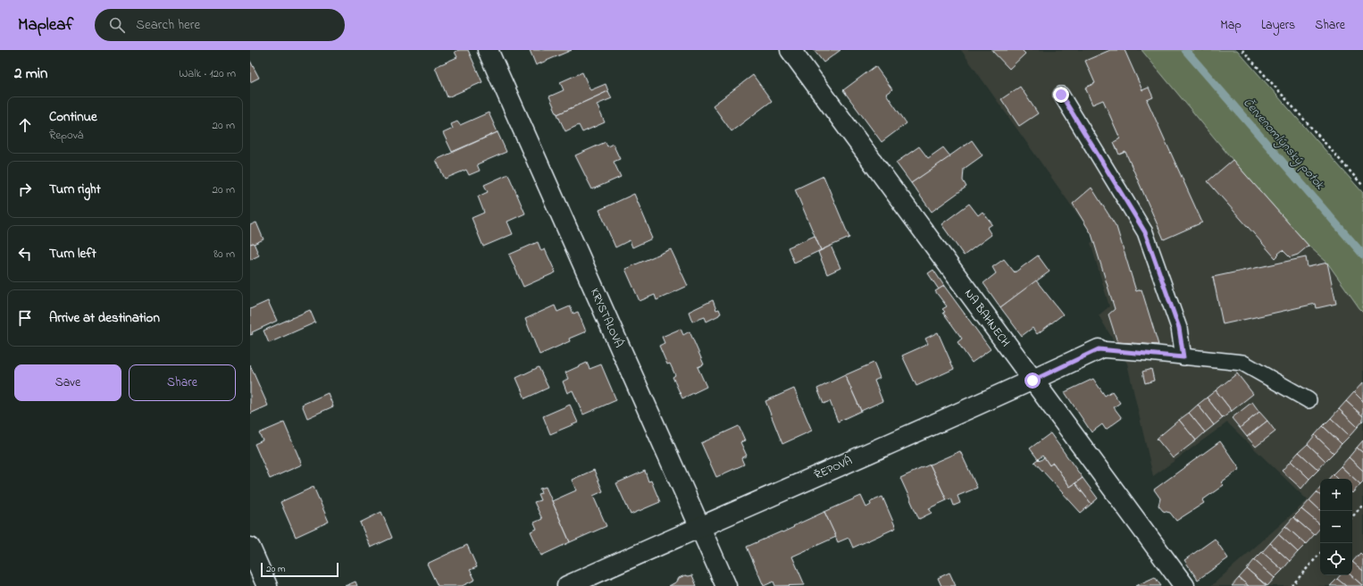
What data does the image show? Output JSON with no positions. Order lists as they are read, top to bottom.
{
  "streets": {
    "street": ["KRYSTALOVÁ", "NA BAHNECH", "ŘEPOVÁ"]
  },
  "crossings": [
    ["KRYSTALOVÁ", "ŘEPOVÁ"],
    ["NA BAHNECH", "ŘEPOVÁ"]
  ],
  "water": ["Červenomlýnský potok"],
  "scale_bar": "20 m",
  "page": {
    "header": "Mapleaf",
    "search": "Search here",
    "nav": ["Map", "Layers", "Share"],
    "heading": ["2 min", "Walk · 120 m"],
    "list": [
      ["Continue", "Řepová", "20 m"],
      ["Turn right", "20 m"],
      ["Turn left", "80 m"],
      "Arrive at destination"
    ],
    "buttons": ["Save", "Share"],
    "map_buttons": ["+", "−"],
    "scale": "20 m"
  }
}
